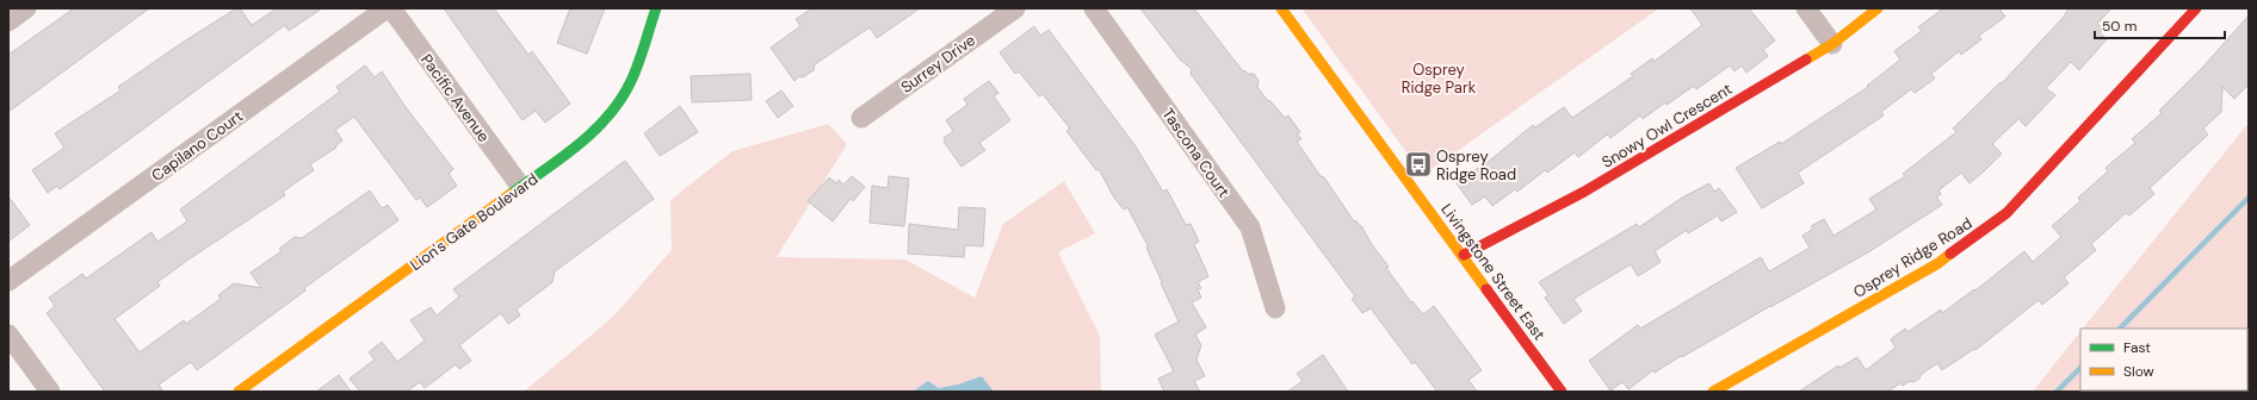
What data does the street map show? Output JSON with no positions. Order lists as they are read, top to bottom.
{
  "streets": {
    "street": [
      "Surrey Drive",
      "Pacific Avenue",
      "Snowy Owl Crescent",
      "Capilano Court",
      "Tascona Court",
      "Lion's Gate Boulevard",
      "Osprey Ridge Road",
      "Livingstone Street East"
    ]
  },
  "crossings": [
    ["Pacific Avenue", "Lion's Gate Boulevard"],
    ["Snowy Owl Crescent", "Livingstone Street East"]
  ],
  "parks": ["Osprey Ridge Park"],
  "places": {
    "bus stop": ["Osprey Ridge Road"]
  },
  "legend": ["Fast", "Slow"],
  "scale_bar": "50 m"
}
